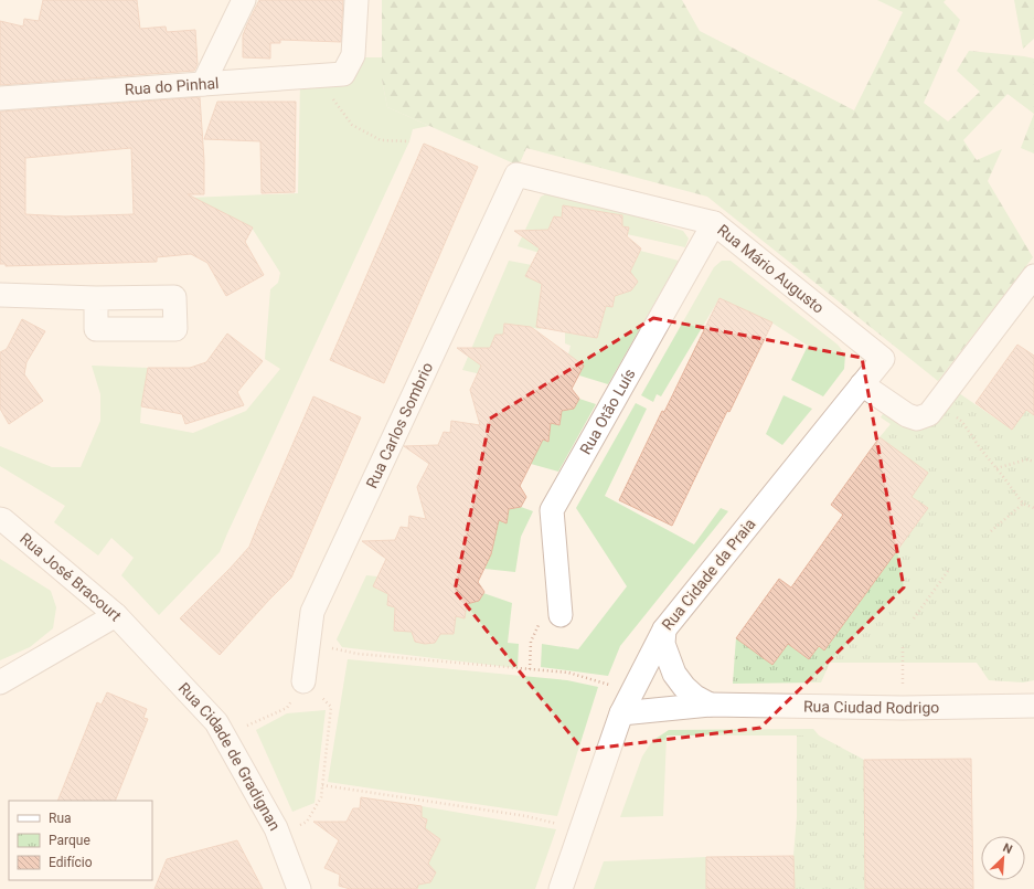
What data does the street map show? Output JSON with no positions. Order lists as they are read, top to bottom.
{
  "streets": {
    "street": [
      "Rua do Pinhal",
      "Rua Mário Augusto",
      "Rua Otão Luís",
      "Rua Carlos Sombrio",
      "Rua Cidade da Praia",
      "Rua José Bracourt",
      "Rua Ciudad Rodrigo",
      "Rua Cidade de Gradignan"
    ]
  },
  "crossings": [
    ["Rua Mário Augusto", "Rua Otão Luís"],
    ["Rua Mário Augusto", "Rua Carlos Sombrio"],
    ["Rua Mário Augusto", "Rua Cidade da Praia"],
    ["Rua Cidade da Praia", "Rua Ciudad Rodrigo"],
    ["Rua José Bracourt", "Rua Cidade de Gradignan"]
  ],
  "legend": ["Rua", "Parque", "Edifício"],
  "north": "top right"
}
